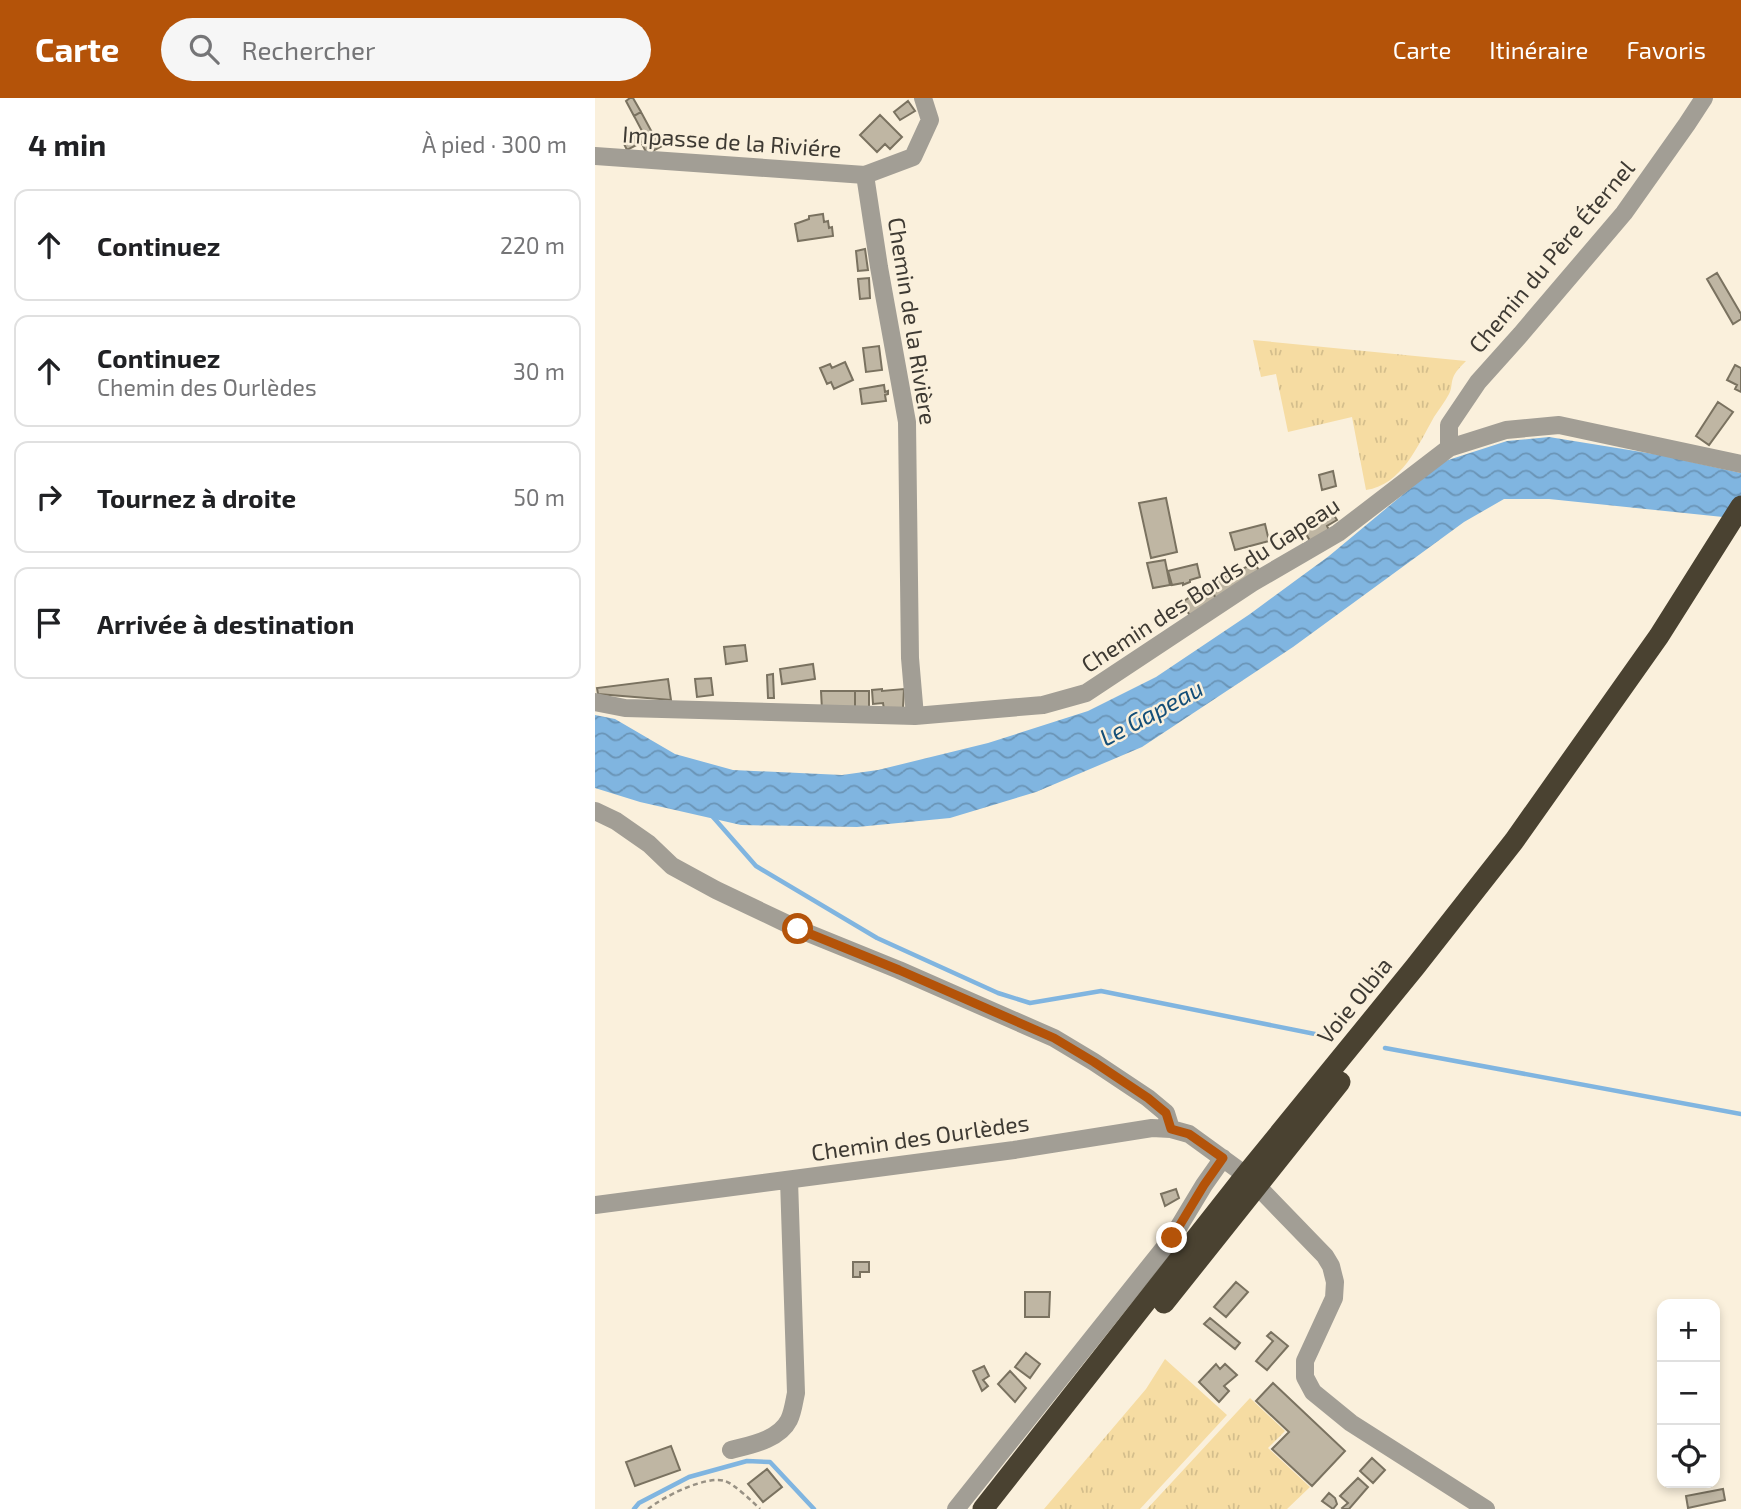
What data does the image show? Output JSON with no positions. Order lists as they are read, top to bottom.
{
  "streets": {
    "highway": ["Voie Olbia"],
    "street": [
      "Impasse de la Riviére",
      "Chemin du Père Éternel",
      "Chemin de la Rivière",
      "Chemin des Bords du Gapeau",
      "Chemin des Ourlèdes"
    ]
  },
  "crossings": [
    ["Impasse de la Riviére", "Chemin de la Rivière"],
    ["Chemin du Père Éternel", "Chemin des Bords du Gapeau"],
    ["Chemin de la Rivière", "Chemin des Bords du Gapeau"]
  ],
  "water": ["Le Gapeau"],
  "page": {
    "header": "Carte",
    "search": "Rechercher",
    "nav": ["Carte", "Itinéraire", "Favoris"],
    "heading": ["4 min", "À pied · 300 m"],
    "list": [
      ["Continuez", "220 m"],
      ["Continuez", "Chemin des Ourlèdes", "30 m"],
      ["Tournez à droite", "50 m"],
      "Arrivée à destination"
    ],
    "map_buttons": ["+", "−"]
  }
}
